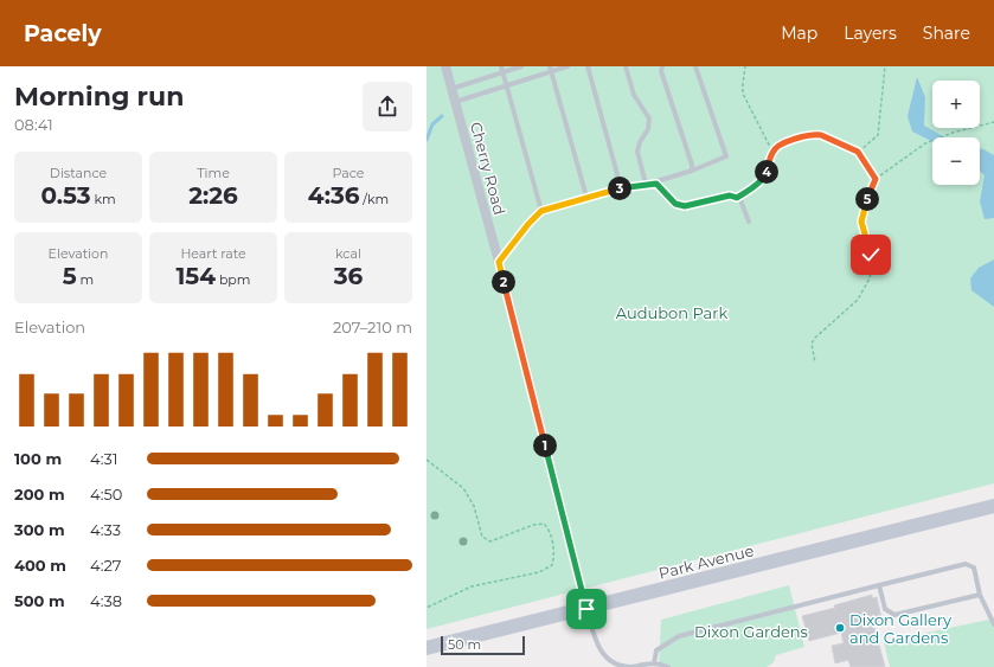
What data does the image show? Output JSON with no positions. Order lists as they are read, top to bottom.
{
  "streets": {
    "main road": ["Park Avenue"],
    "street": ["Cherry Road"]
  },
  "crossings": [
    ["Cherry Road", "Park Avenue"]
  ],
  "parks": ["Audubon Park", "Dixon Gardens"],
  "places": ["Dixon Gallery and Gardens"],
  "scale_bar": "50 m",
  "page": {
    "header": "Pacely",
    "nav": ["Map", "Layers", "Share"],
    "heading": ["Morning run", "08:41"],
    "map_buttons": ["+", "−"],
    "stats": [
      ["Distance", "0.53 km"],
      ["Time", "2:26"],
      ["Pace", "4:36 /km"],
      ["Elevation", "5 m"],
      ["Heart rate", "154 bpm"],
      ["kcal", "36"]
    ],
    "pins": [
      "4",
      "3",
      "5",
      "2",
      "1"
    ],
    "chart": ["Elevation", "207–210 m"],
    "list": [
      {
        "name": "100 m",
        "note": "4:31"
      },
      {
        "name": "200 m",
        "note": "4:50"
      },
      {
        "name": "300 m",
        "note": "4:33"
      },
      {
        "name": "400 m",
        "note": "4:27"
      },
      {
        "name": "500 m",
        "note": "4:38"
      }
    ],
    "scale": "50 m"
  }
}
